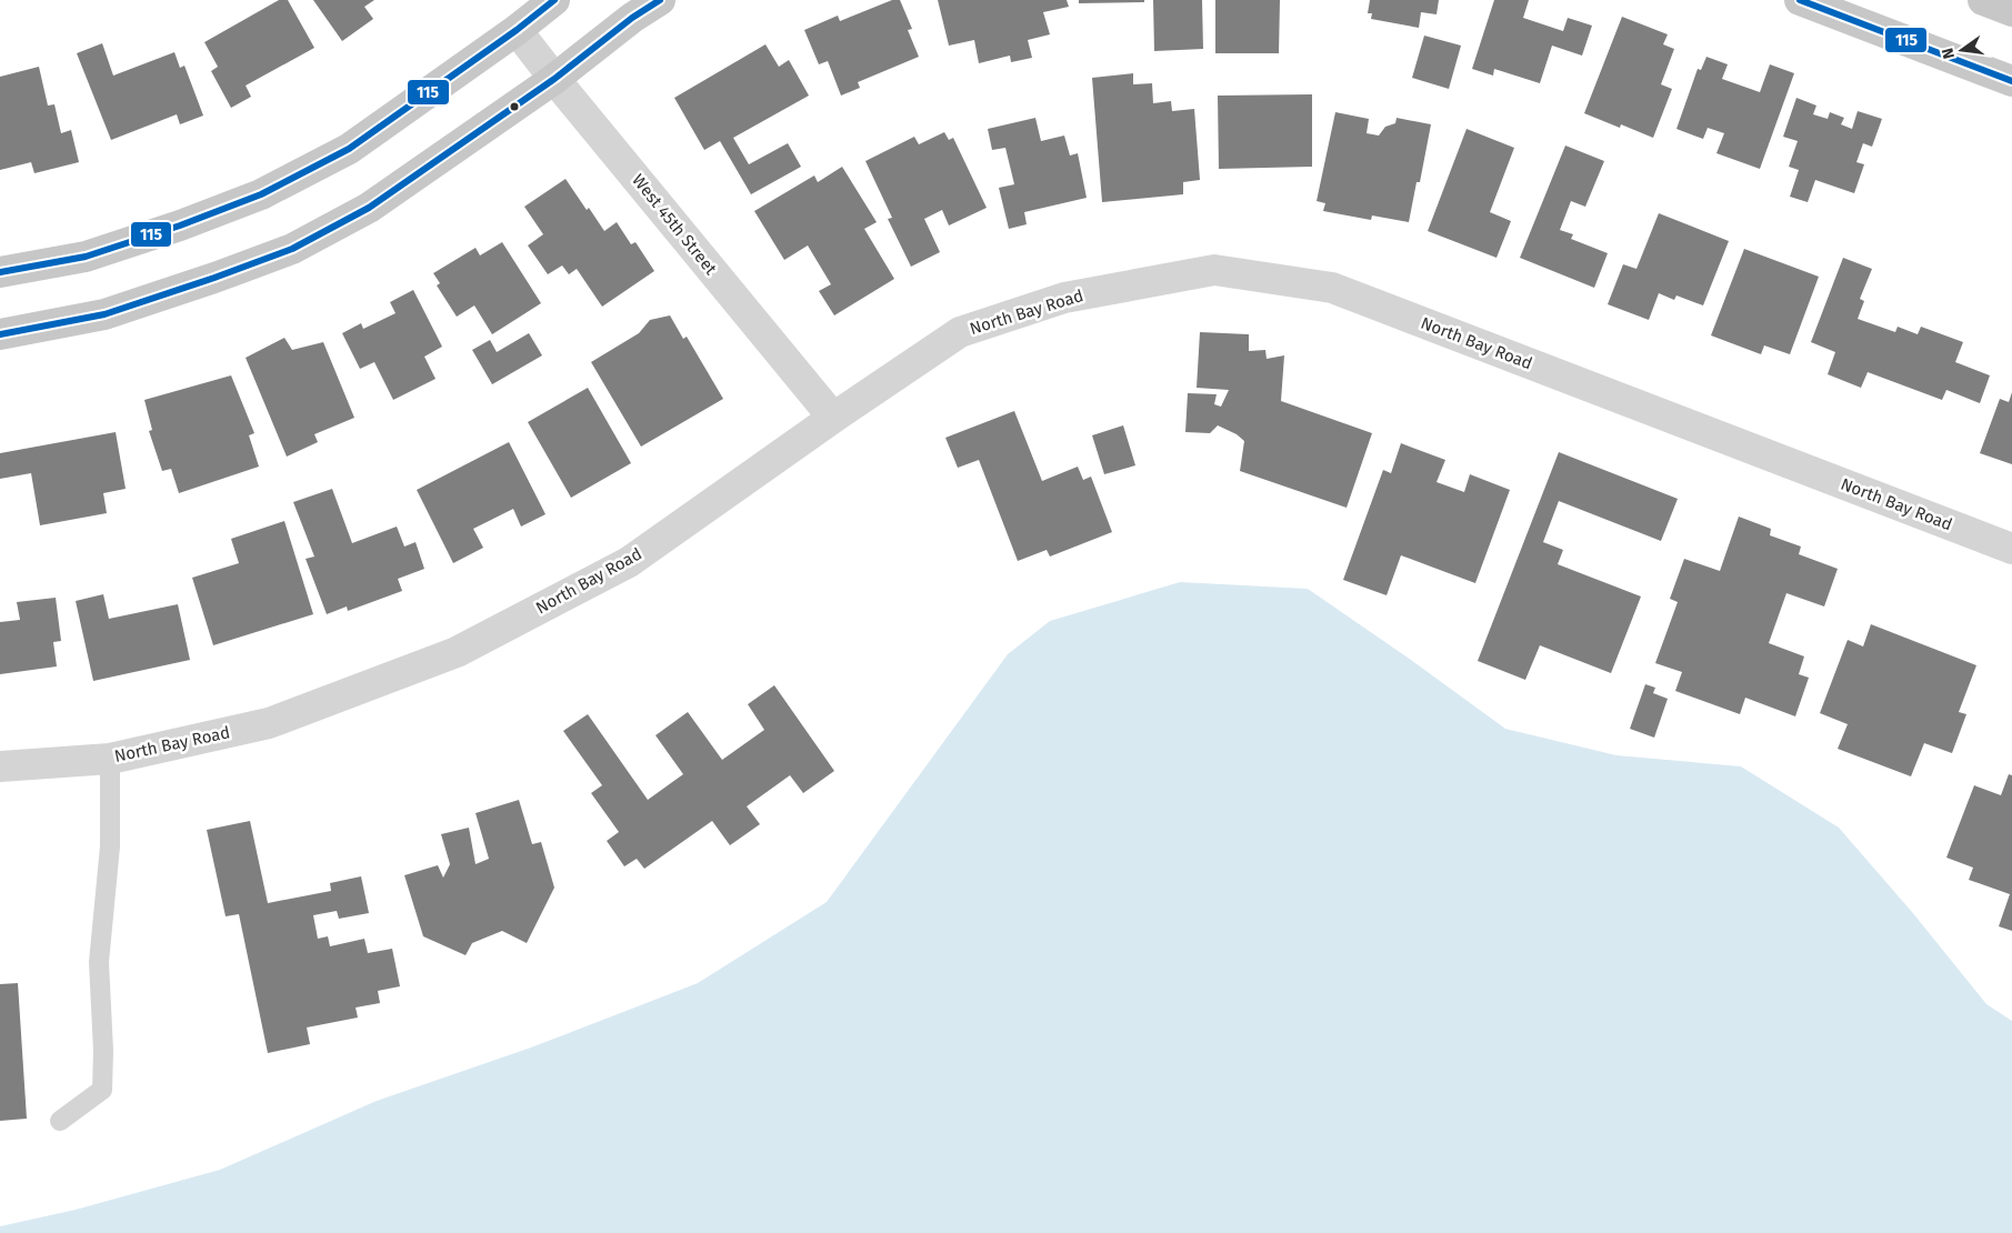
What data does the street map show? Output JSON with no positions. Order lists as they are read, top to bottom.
{
  "streets": {
    "street": ["West 45th Street", "North Bay Road"]
  },
  "crossings": [
    ["West 45th Street", "North Bay Road"]
  ],
  "lines": ["transit line 115"],
  "north": "left"
}
